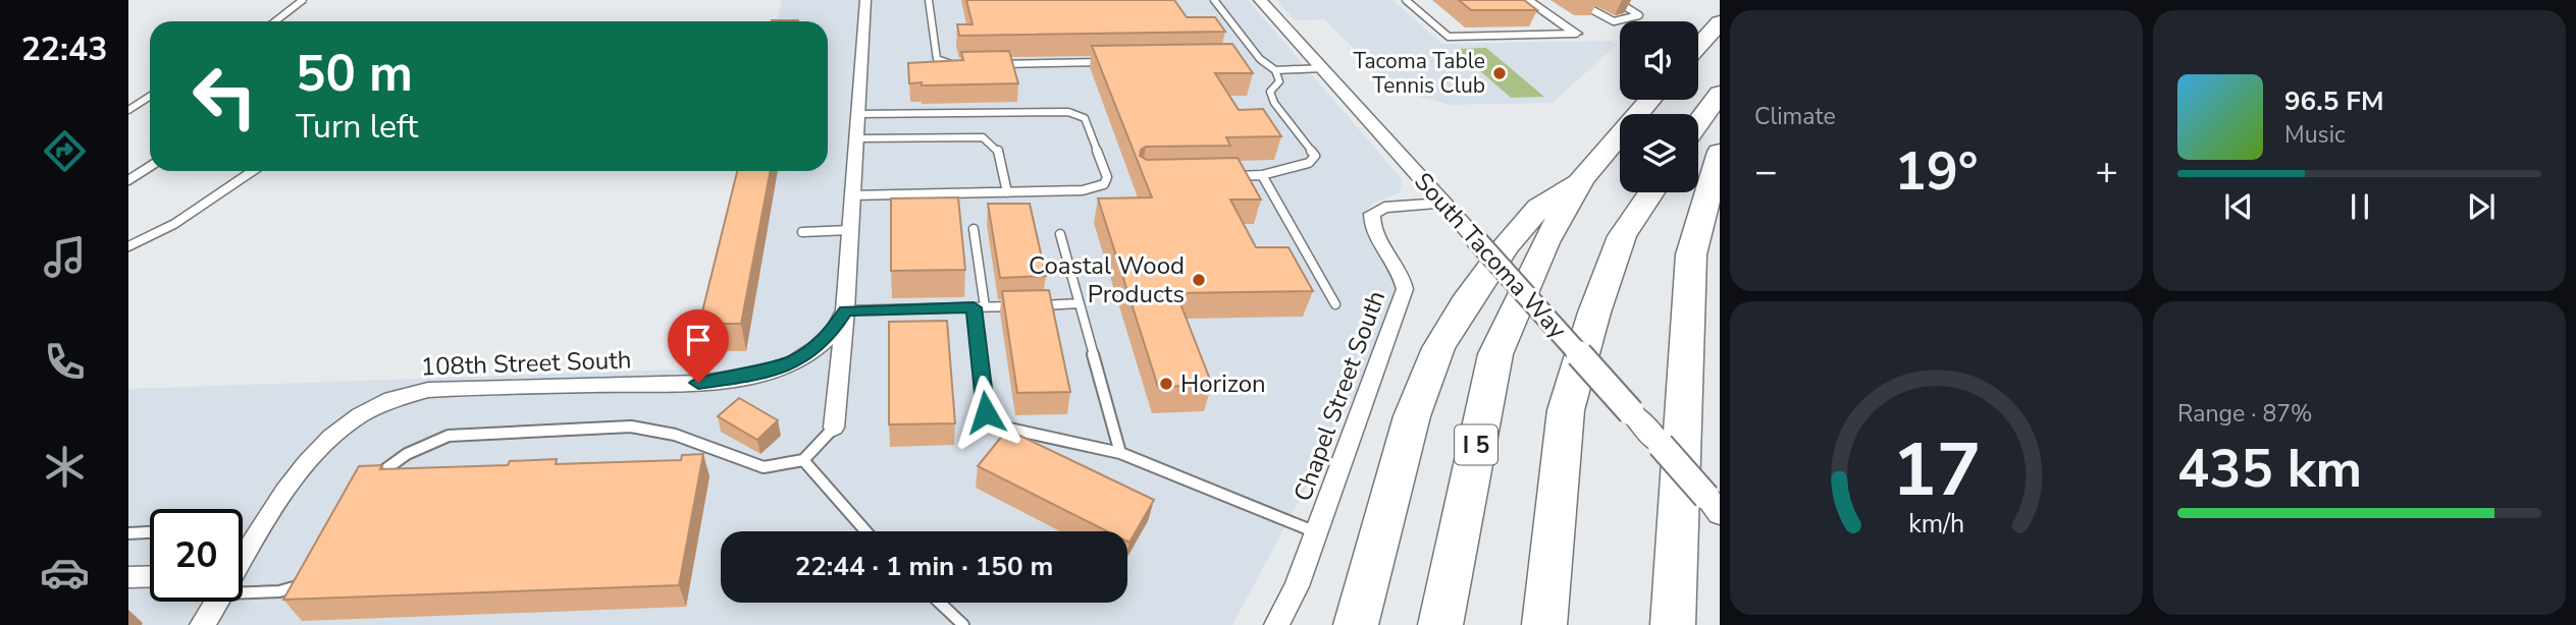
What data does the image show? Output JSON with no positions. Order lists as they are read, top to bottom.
{
  "streets": {
    "highway": ["I 5"],
    "street": ["South Tacoma Way", "108th Street South", "Chapel Street South"]
  },
  "crossings": [
    ["South Tacoma Way", "Chapel Street South"]
  ],
  "places": ["Tacoma Table Tennis Club", "Coastal Wood Products", "Horizon"],
  "page": {
    "tabs": "22:43",
    "tile": [
      "Climate",
      ["Range · 87%", "435 km"]
    ],
    "turn": ["50 m", "Turn left"],
    "song": ["96.5 FM", "Music"],
    "heat": ["−", "19°", "+"],
    "limit": "20",
    "trip": "22:44 · 1 min · 150 m",
    "gauge": ["17", "km/h"]
  }
}
